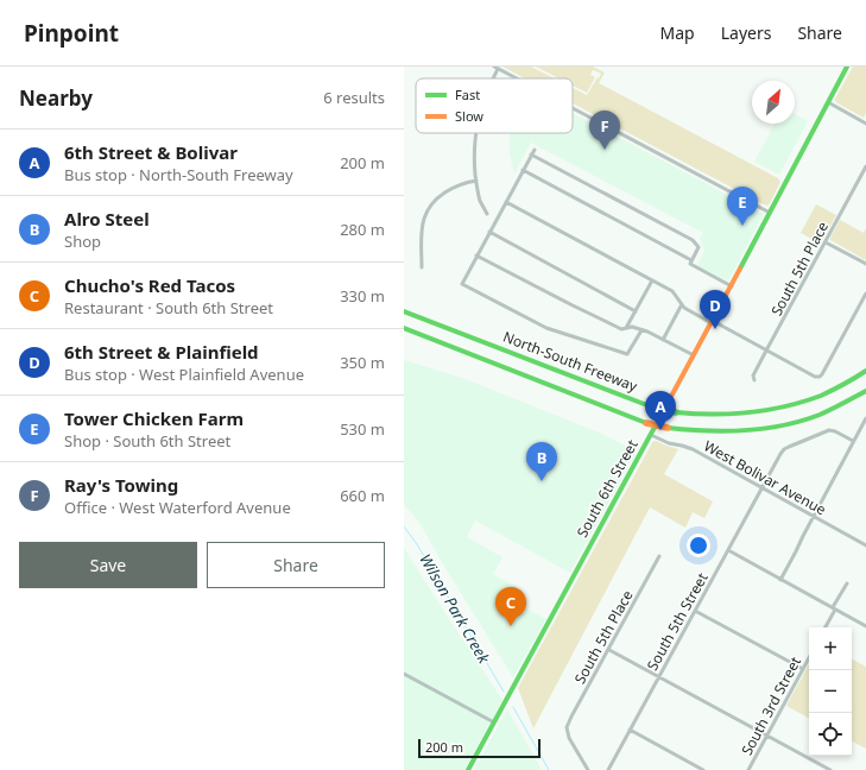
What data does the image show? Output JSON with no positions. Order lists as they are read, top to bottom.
{
  "streets": {
    "main road": ["North-South Freeway", "South 6th Street"],
    "street": [
      "South 5th Place",
      "West Bolivar Avenue",
      "South 5th Street",
      "South 3rd Street"
    ]
  },
  "crossings": [
    ["West Bolivar Avenue", "South 6th Street"],
    ["West Bolivar Avenue", "South 5th Street"]
  ],
  "water": ["Wilson Park Creek"],
  "legend": ["Fast", "Slow"],
  "scale_bar": "200 m",
  "north": "top right",
  "page": {
    "header": "Pinpoint",
    "nav": ["Map", "Layers", "Share"],
    "heading": ["Nearby", "6 results"],
    "pins": [
      "F",
      "E",
      "D",
      "A",
      "B",
      "C"
    ],
    "list": [
      {
        "mark": "A",
        "name": "6th Street & Bolivar",
        "note": "Bus stop · North-South Freeway",
        "value": "200 m"
      },
      {
        "mark": "B",
        "name": "Alro Steel",
        "note": "Shop",
        "value": "280 m"
      },
      {
        "mark": "C",
        "name": "Chucho's Red Tacos",
        "note": "Restaurant · South 6th Street",
        "value": "330 m"
      },
      {
        "mark": "D",
        "name": "6th Street & Plainfield",
        "note": "Bus stop · West Plainfield Avenue",
        "value": "350 m"
      },
      {
        "mark": "E",
        "name": "Tower Chicken Farm",
        "note": "Shop · South 6th Street",
        "value": "530 m"
      },
      {
        "mark": "F",
        "name": "Ray's Towing",
        "note": "Office · West Waterford Avenue",
        "value": "660 m"
      }
    ],
    "buttons": ["Save", "Share"],
    "map_buttons": ["+", "−"],
    "scale": "200 m"
  }
}
